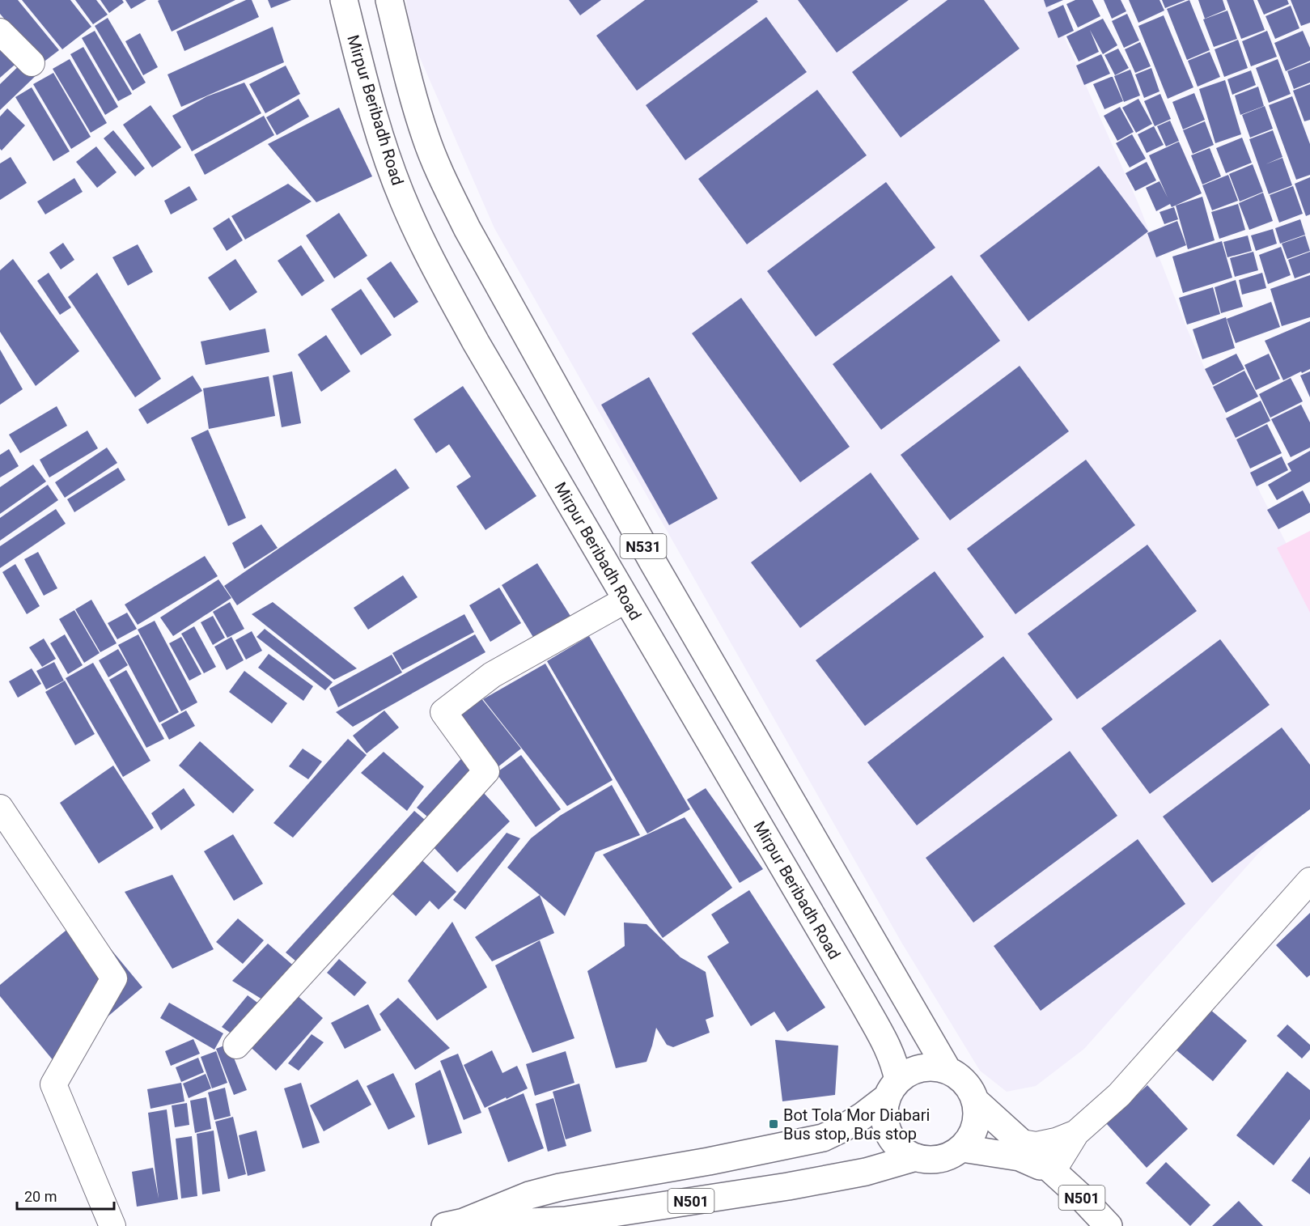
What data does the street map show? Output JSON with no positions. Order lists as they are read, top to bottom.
{
  "streets": {
    "highway": ["Mirpur Beribadh Road", "N531", "N501"]
  },
  "crossings": [
    ["Mirpur Beribadh Road", "N531"],
    ["Mirpur Beribadh Road", "N501"],
    ["N531", "N501"]
  ],
  "places": {
    "transit": ["Bot Tola Mor Diabari Bus stop, Bus stop"]
  },
  "scale_bar": "20 m"
}
